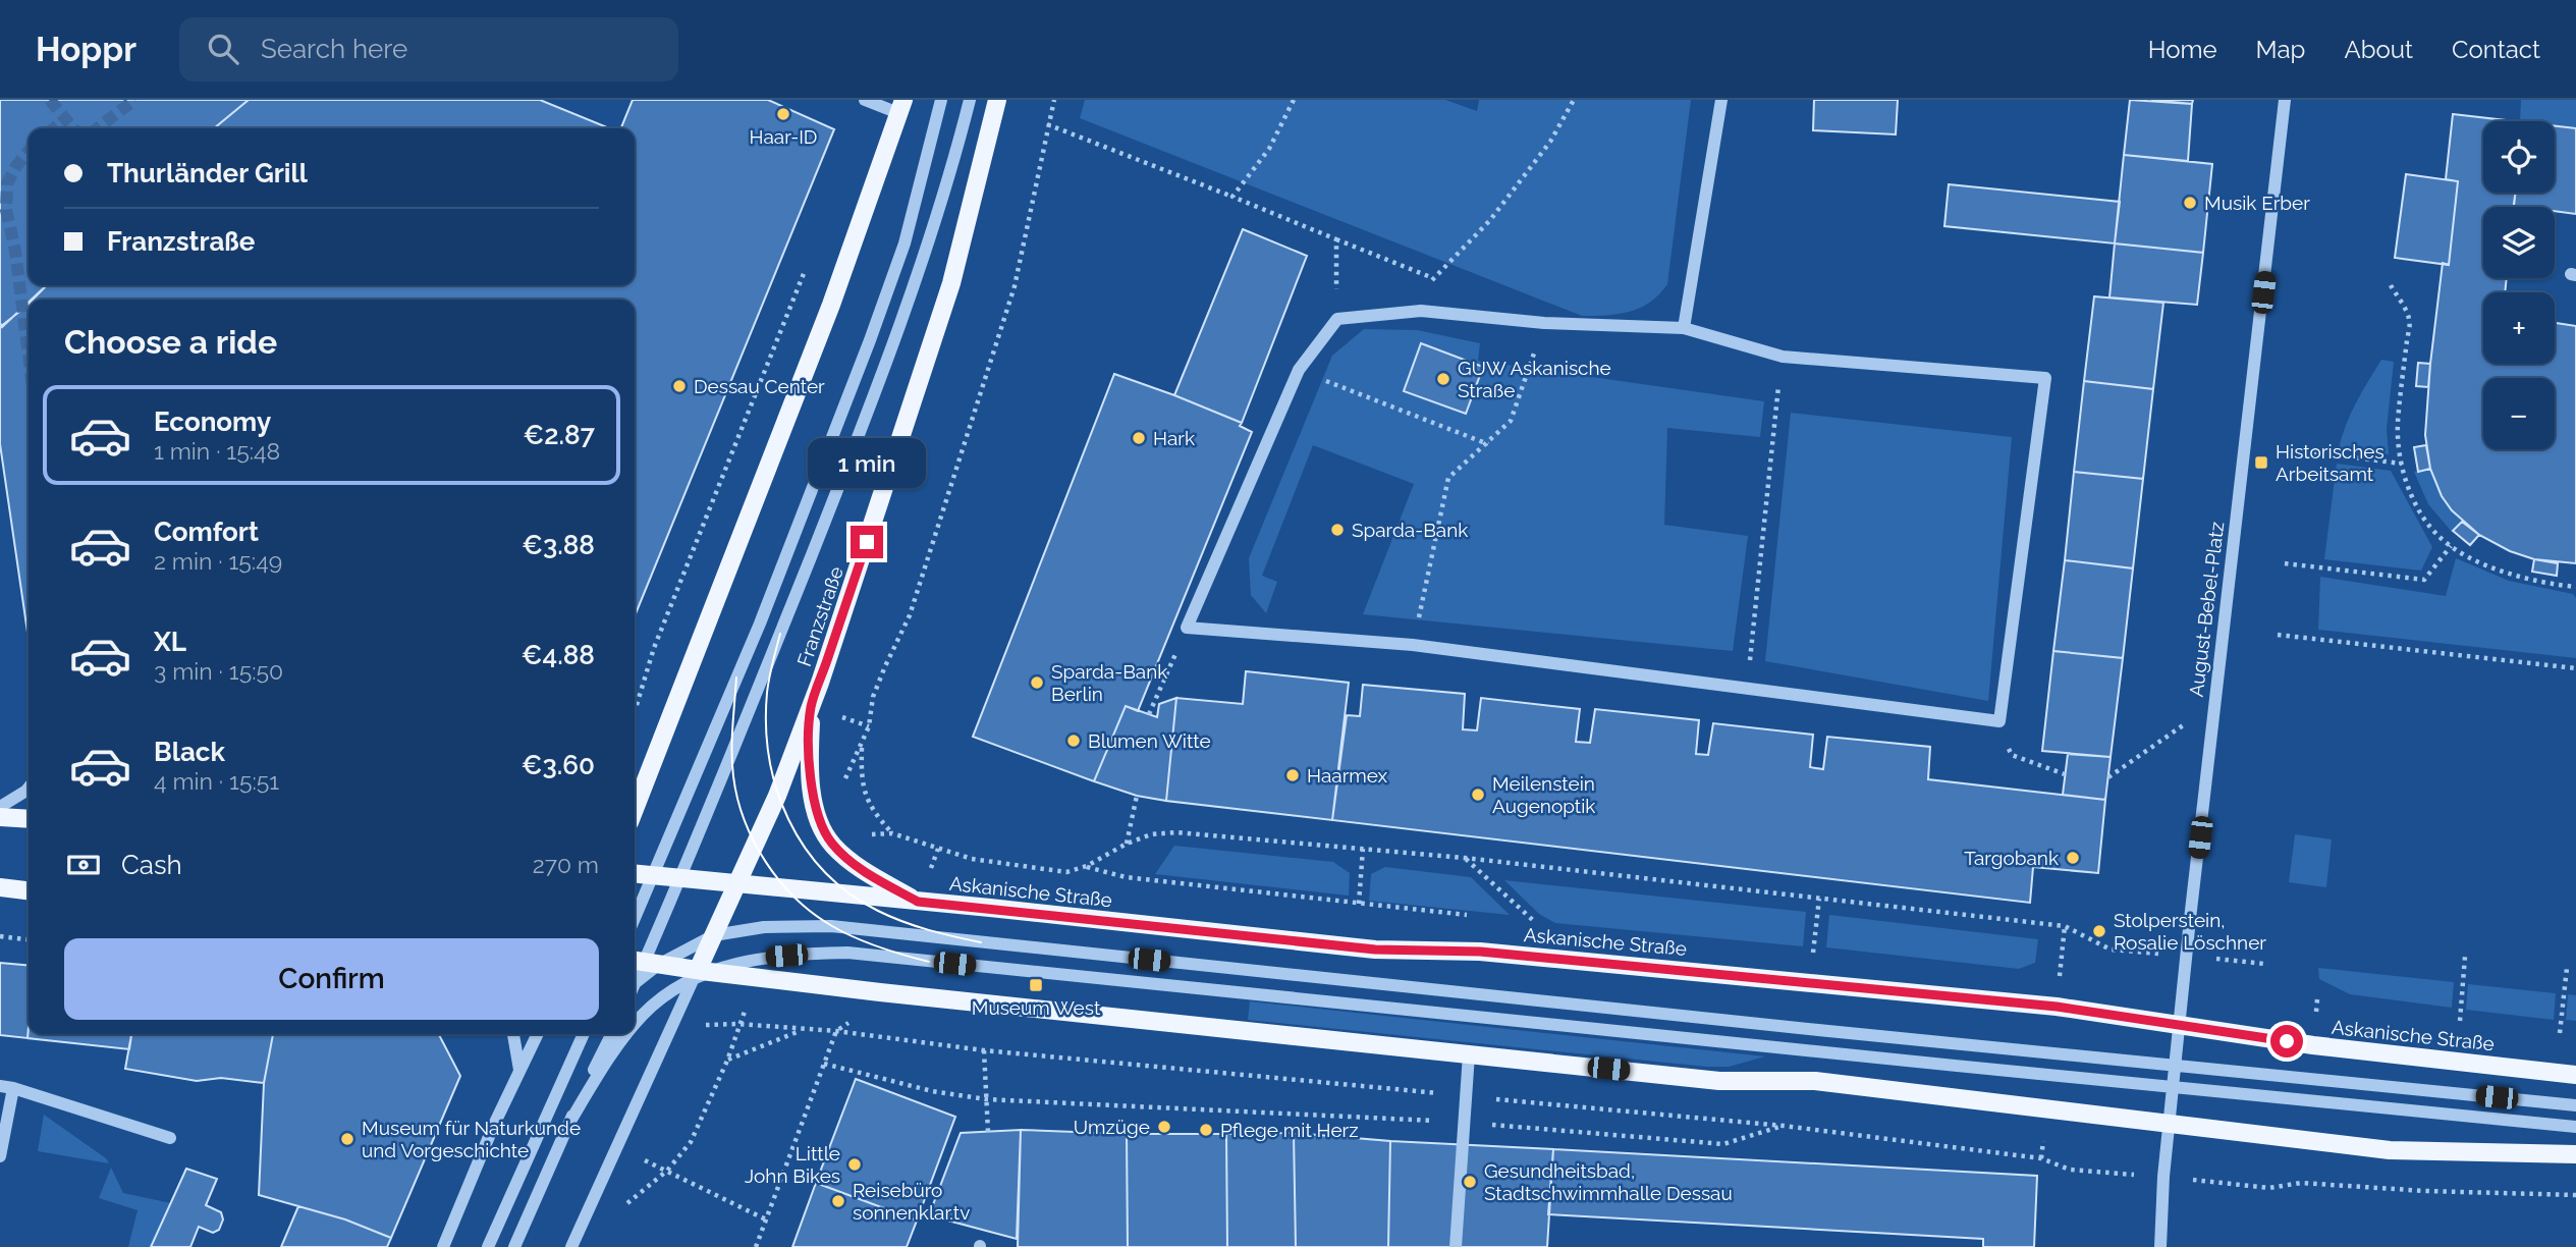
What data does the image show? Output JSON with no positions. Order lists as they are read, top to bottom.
{
  "streets": {
    "main road": ["Franzstraße", "Askanische Straße"],
    "street": ["August-Bebel-Platz"]
  },
  "crossings": [
    ["August-Bebel-Platz", "Askanische Straße"],
    ["Franzstraße", "Askanische Straße"]
  ],
  "places": {
    "other": [
      "Haar-ID",
      "Musik Erber",
      "GUW Askanische Straße",
      "Dessau Center",
      "Hark",
      "Sparda-Bank",
      "Sparda-Bank Berlin",
      "Blumen Witte",
      "Haarmex",
      "Meilenstein Augenoptik",
      "Targobank",
      "Stolperstein, Rosalie Löschner",
      "Umzüge",
      "Pflege mit Herz",
      "Museum für Naturkunde und Vorgeschichte",
      "Little John Bikes",
      "Gesundheitsbad, Stadtschwimmhalle Dessau",
      "Reisebüro sonnenklar.tv"
    ],
    "transit": ["Historisches Arbeitsamt", "Museum West"]
  },
  "page": {
    "header": "Hoppr",
    "search": "Search here",
    "nav": [
      "Home",
      "Map",
      "About",
      "Contact"
    ],
    "map_buttons": ["+", "−"],
    "banner": ["Thurländer Grill", "Franzstraße"],
    "heading": "Choose a ride",
    "list": [
      {
        "name": "Economy",
        "note": "1 min · 15:48",
        "value": "€2.87"
      },
      {
        "name": "Comfort",
        "note": "2 min · 15:49",
        "value": "€3.88"
      },
      {
        "name": "XL",
        "note": "3 min · 15:50",
        "value": "€4.88"
      },
      {
        "name": "Black",
        "note": "4 min · 15:51",
        "value": "€3.60"
      }
    ],
    "bubble": "1 min",
    "pay": ["Cash", "270 m"],
    "buttons": "Confirm"
  }
}
